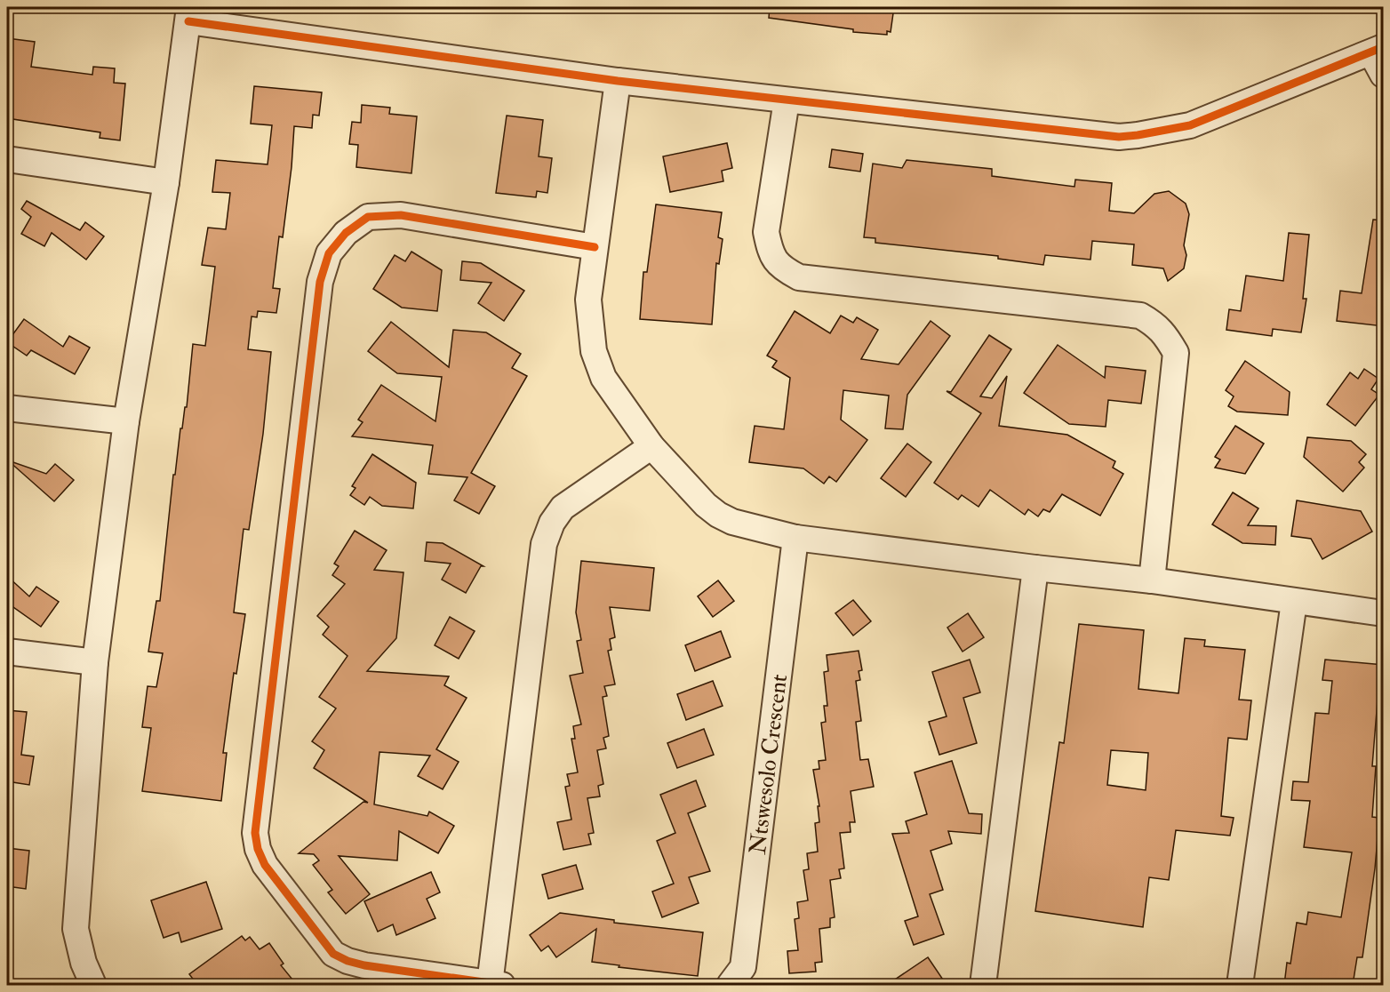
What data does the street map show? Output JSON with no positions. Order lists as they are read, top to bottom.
{
  "streets": {
    "street": ["Ntswesolo Crescent"]
  }
}
